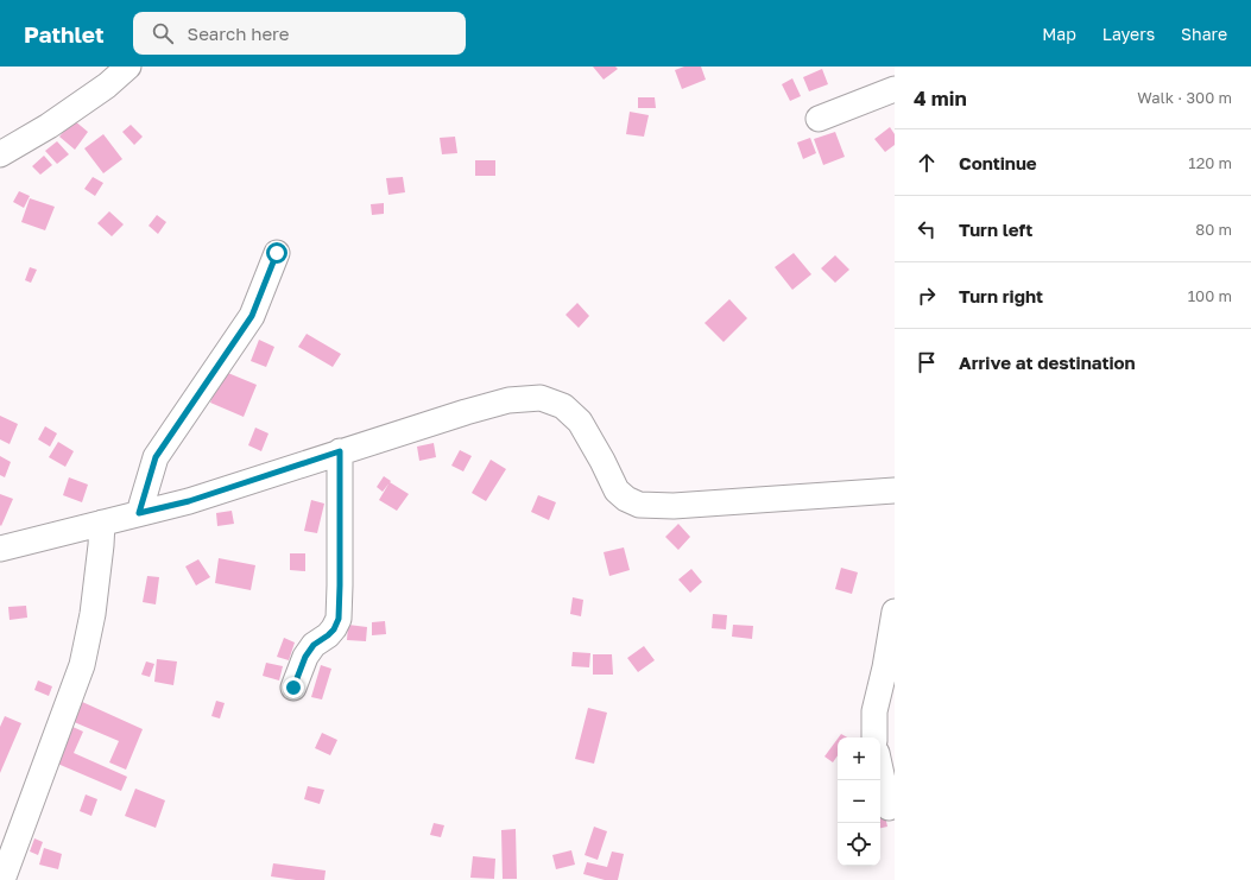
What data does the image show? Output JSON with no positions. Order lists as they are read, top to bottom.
{
  "page": {
    "header": "Pathlet",
    "search": "Search here",
    "nav": ["Map", "Layers", "Share"],
    "heading": ["4 min", "Walk · 300 m"],
    "list": [
      ["Continue", "120 m"],
      ["Turn left", "80 m"],
      ["Turn right", "100 m"],
      "Arrive at destination"
    ],
    "map_buttons": ["+", "−"]
  }
}
